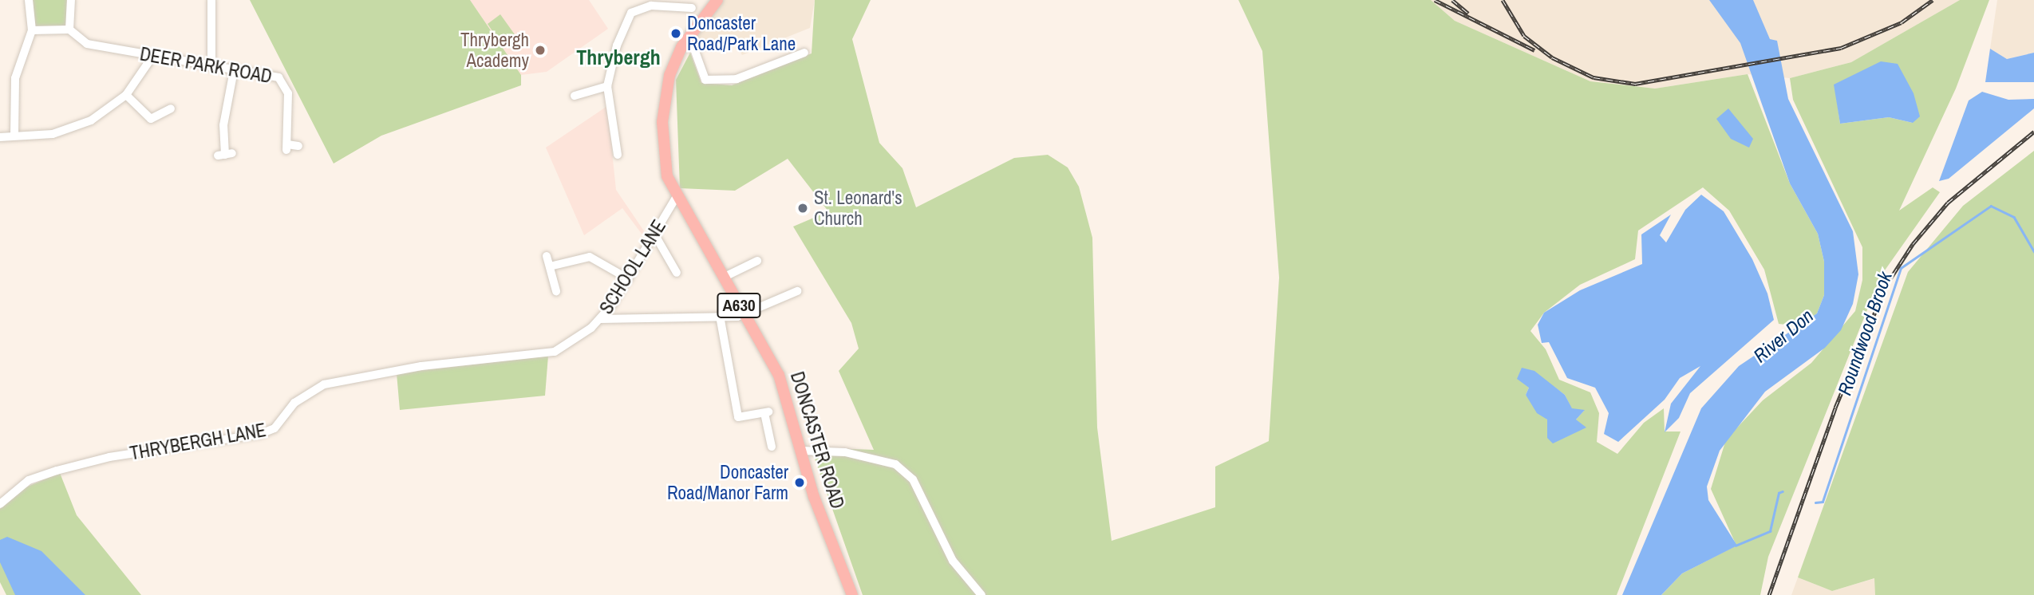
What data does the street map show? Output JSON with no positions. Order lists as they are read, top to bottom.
{
  "streets": {
    "main road": ["A630", "DONCASTER ROAD"],
    "street": ["DEER PARK ROAD", "SCHOOL LANE", "THRYBERGH LANE"]
  },
  "crossings": [
    ["SCHOOL LANE", "DONCASTER ROAD"],
    ["SCHOOL LANE", "THRYBERGH LANE"]
  ],
  "districts": ["Thrybergh"],
  "water": ["Roundwood Brook", "River Don"],
  "places": [
    "Doncaster Road/Park Lane",
    "Thrybergh Academy",
    "St. Leonard's Church",
    "Doncaster Road/Manor Farm"
  ]
}
